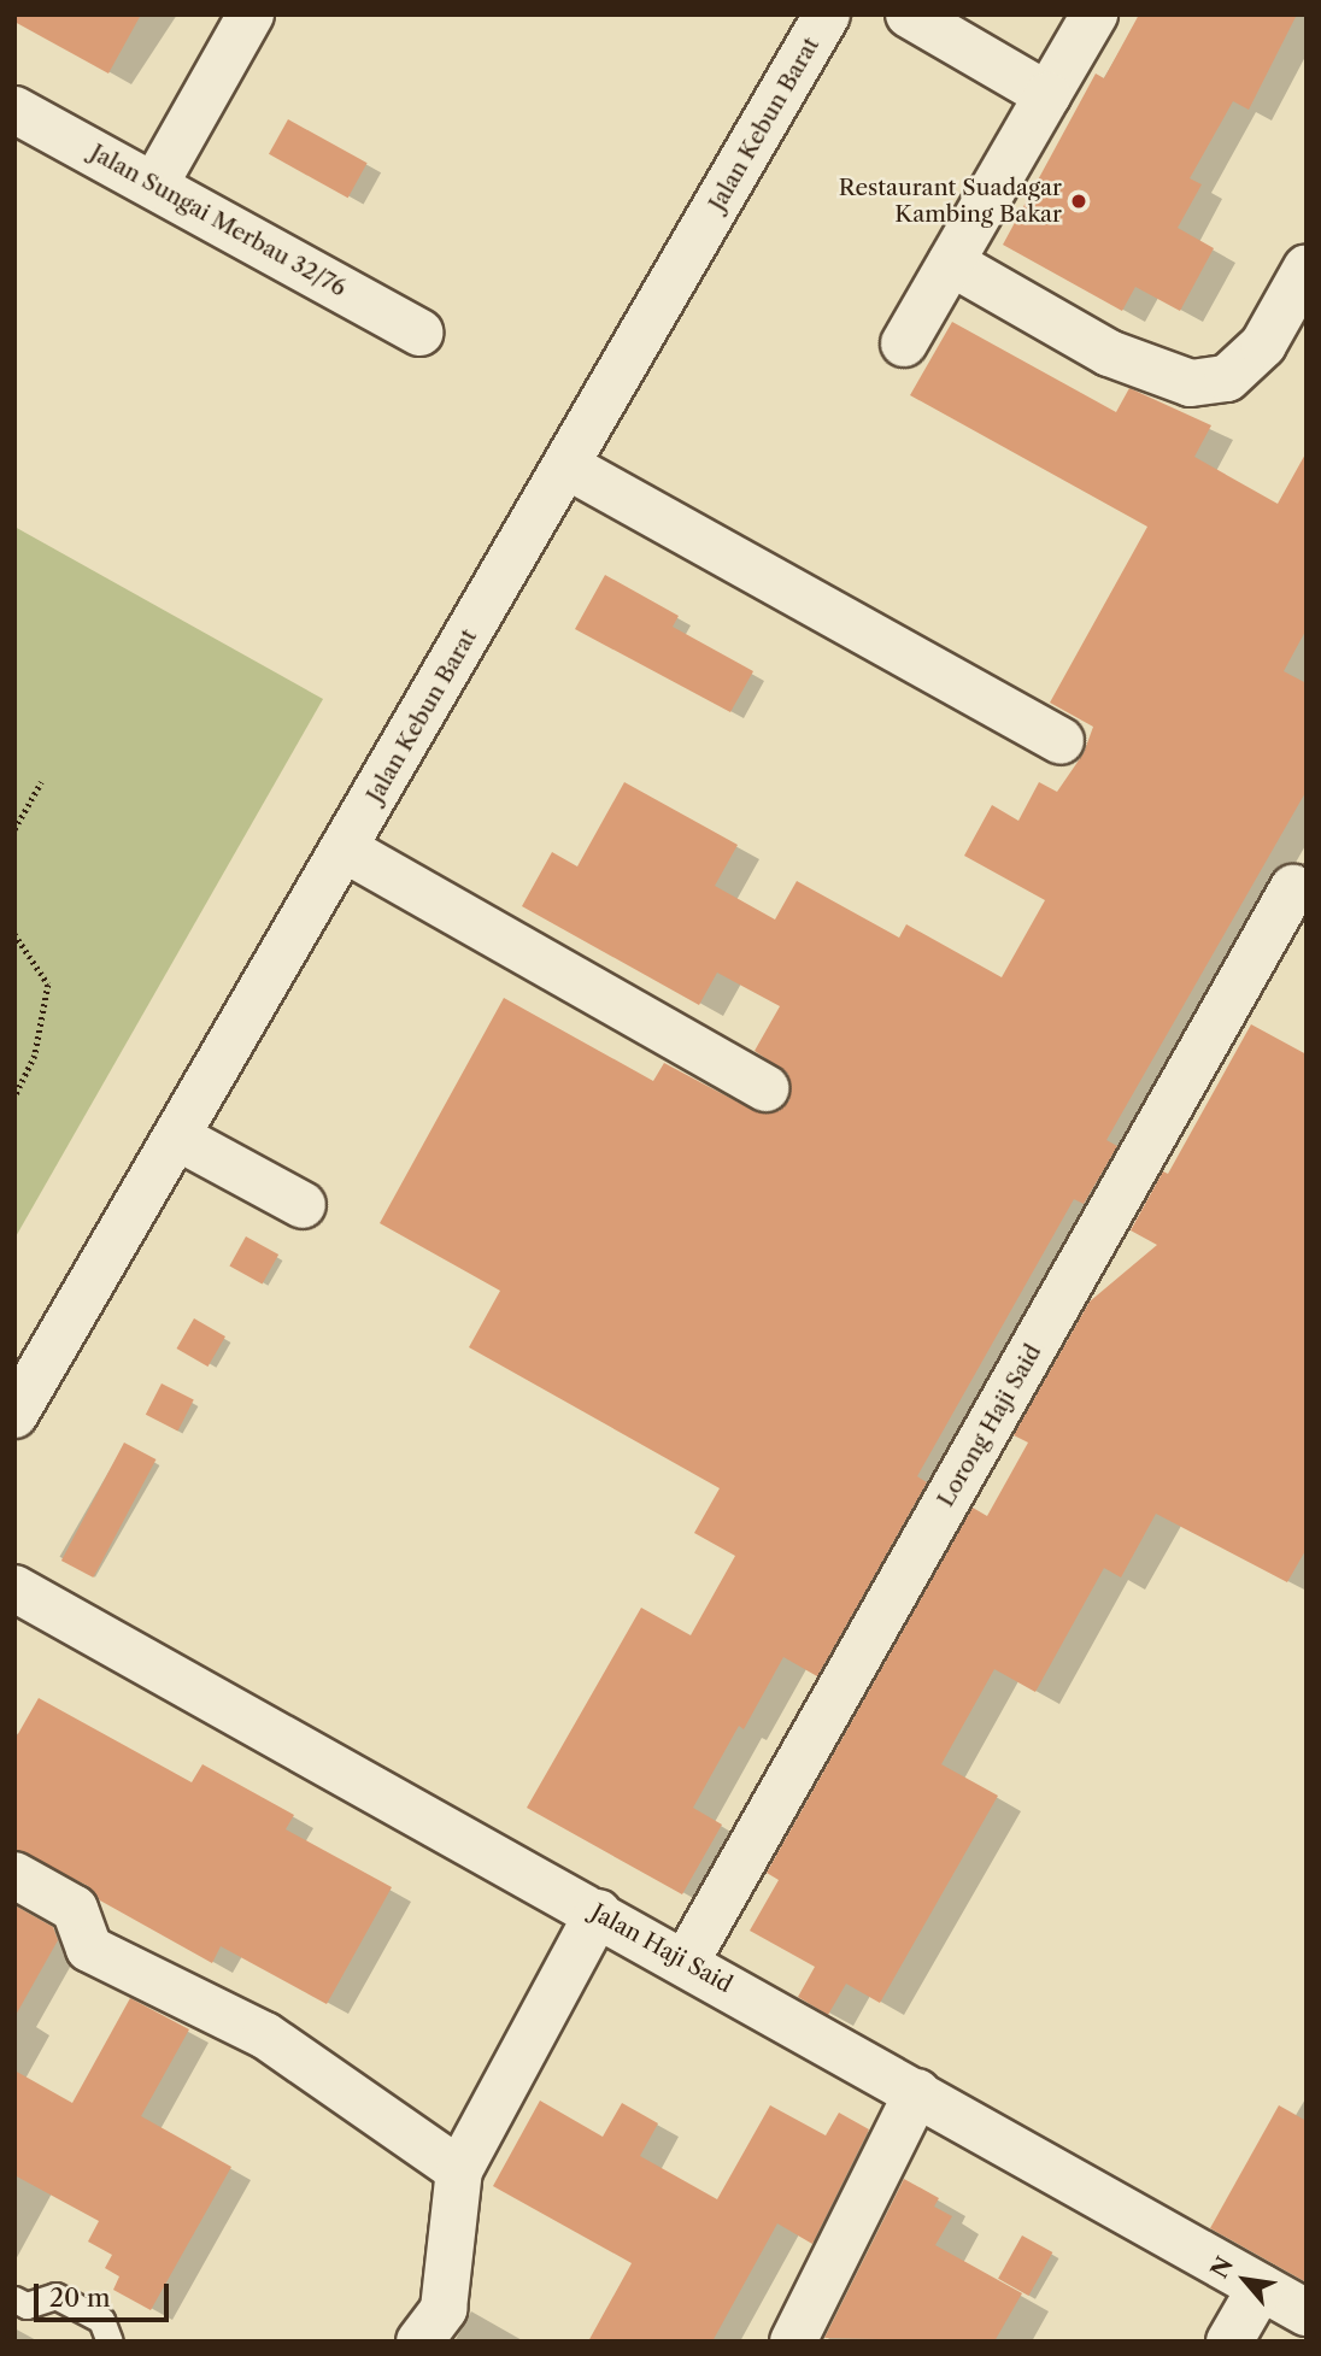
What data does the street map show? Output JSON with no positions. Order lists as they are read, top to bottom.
{
  "streets": {
    "street": [
      "Jalan Kebun Barat",
      "Jalan Sungai Merbau 32/76",
      "Lorong Haji Said",
      "Jalan Haji Said"
    ]
  },
  "crossings": [
    ["Lorong Haji Said", "Jalan Haji Said"]
  ],
  "places": ["Restaurant Suadagar Kambing Bakar"],
  "scale_bar": "20 m",
  "north": "top left"
}
